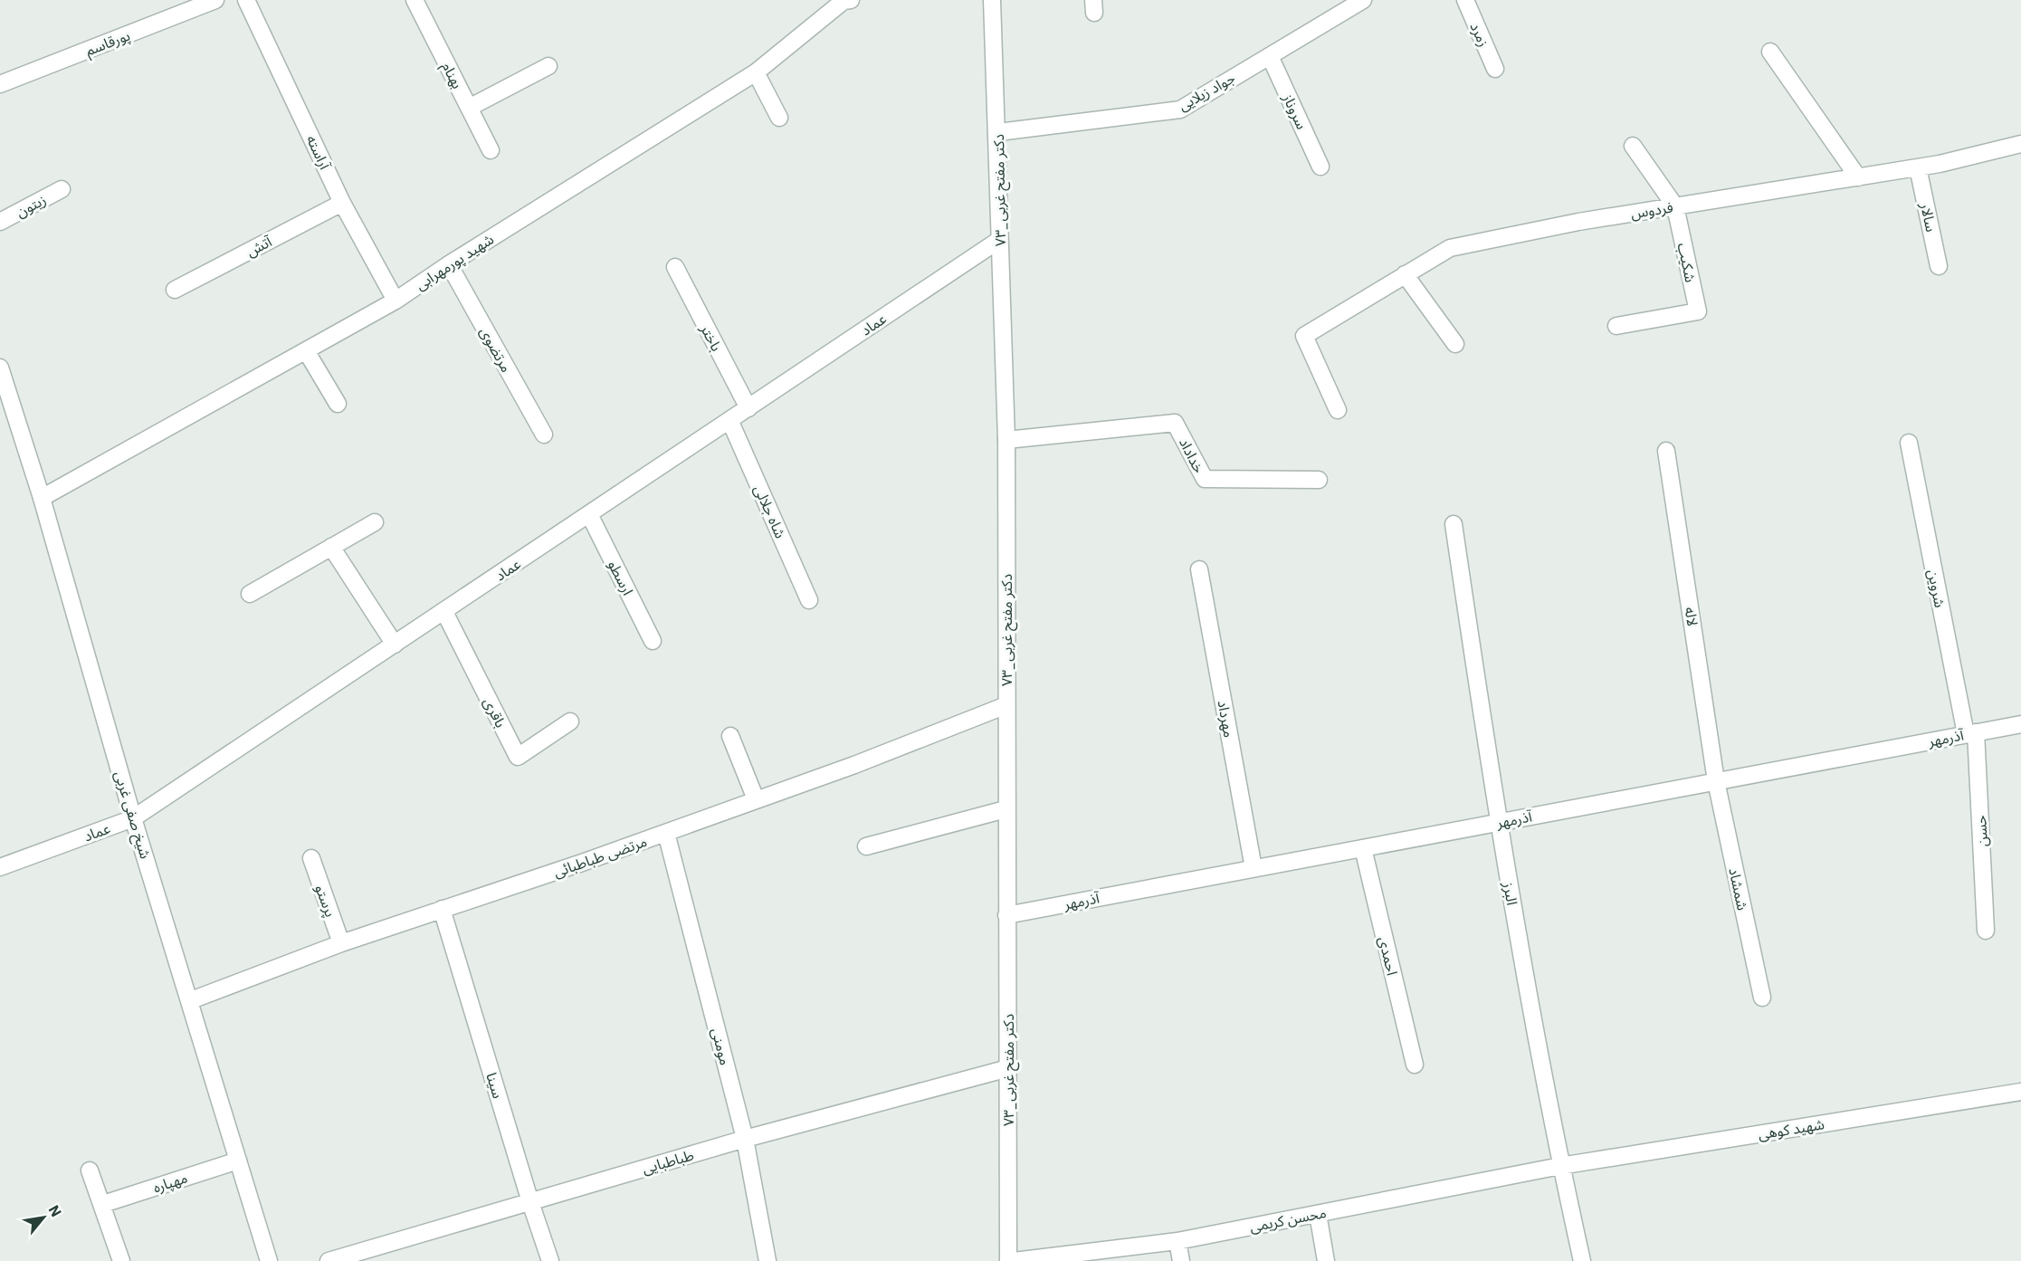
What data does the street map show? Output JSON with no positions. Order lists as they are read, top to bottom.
{
  "streets": {
    "street": [
      "زمرد",
      "پورقاسم",
      "بهنام",
      "جواد زیلایی",
      "سروناز",
      "آراسته",
      "۷۳_دکتر مفتح غربی",
      "زیتون",
      "فردوس",
      "سالار",
      "آتش",
      "شهید پورمهرابی",
      "شکیب",
      "عماد",
      "باختر",
      "مرتضوی",
      "خداداد",
      "شاه جلالی",
      "ارسطو",
      "شروین",
      "لاله",
      "باقری",
      "مهرداد",
      "آذرمهر",
      "شیخ صفی غربی",
      "حسن",
      "مرتضی طباطبائی",
      "شمشاد",
      "البرز",
      "پرستو",
      "احمدی",
      "مومنی",
      "سینا",
      "شهید کوهی",
      "طباطبایی",
      "مهپاره",
      "محسن کریمی"
    ]
  },
  "crossings": [
    ["جواد زیلایی", "سروناز"],
    ["جواد زیلایی", "۷۳_دکتر مفتح غربی"],
    ["آراسته", "آتش"],
    ["آراسته", "شهید پورمهرابی"],
    ["۷۳_دکتر مفتح غربی", "عماد"],
    ["۷۳_دکتر مفتح غربی", "خداداد"],
    ["۷۳_دکتر مفتح غربی", "آذرمهر"],
    ["۷۳_دکتر مفتح غربی", "مرتضی طباطبائی"],
    ["۷۳_دکتر مفتح غربی", "طباطبایی"],
    ["فردوس", "سالار"],
    ["فردوس", "شکیب"],
    ["شهید پورمهرابی", "مرتضوی"],
    ["شهید پورمهرابی", "شیخ صفی غربی"],
    ["عماد", "باختر"],
    ["عماد", "شاه جلالی"],
    ["عماد", "ارسطو"],
    ["عماد", "باقری"],
    ["عماد", "شیخ صفی غربی"],
    ["شروین", "آذرمهر"],
    ["شروین", "حسن"],
    ["لاله", "آذرمهر"],
    ["لاله", "شمشاد"],
    ["مهرداد", "آذرمهر"],
    ["آذرمهر", "حسن"],
    ["آذرمهر", "شمشاد"],
    ["آذرمهر", "البرز"],
    ["آذرمهر", "احمدی"],
    ["شیخ صفی غربی", "مرتضی طباطبائی"],
    ["شیخ صفی غربی", "مهپاره"],
    ["مرتضی طباطبائی", "پرستو"],
    ["مرتضی طباطبائی", "مومنی"],
    ["مرتضی طباطبائی", "سینا"],
    ["البرز", "شهید کوهی"],
    ["البرز", "محسن کریمی"],
    ["مومنی", "طباطبایی"],
    ["سینا", "طباطبایی"],
    ["شهید کوهی", "محسن کریمی"]
  ],
  "north": "top right"
}
